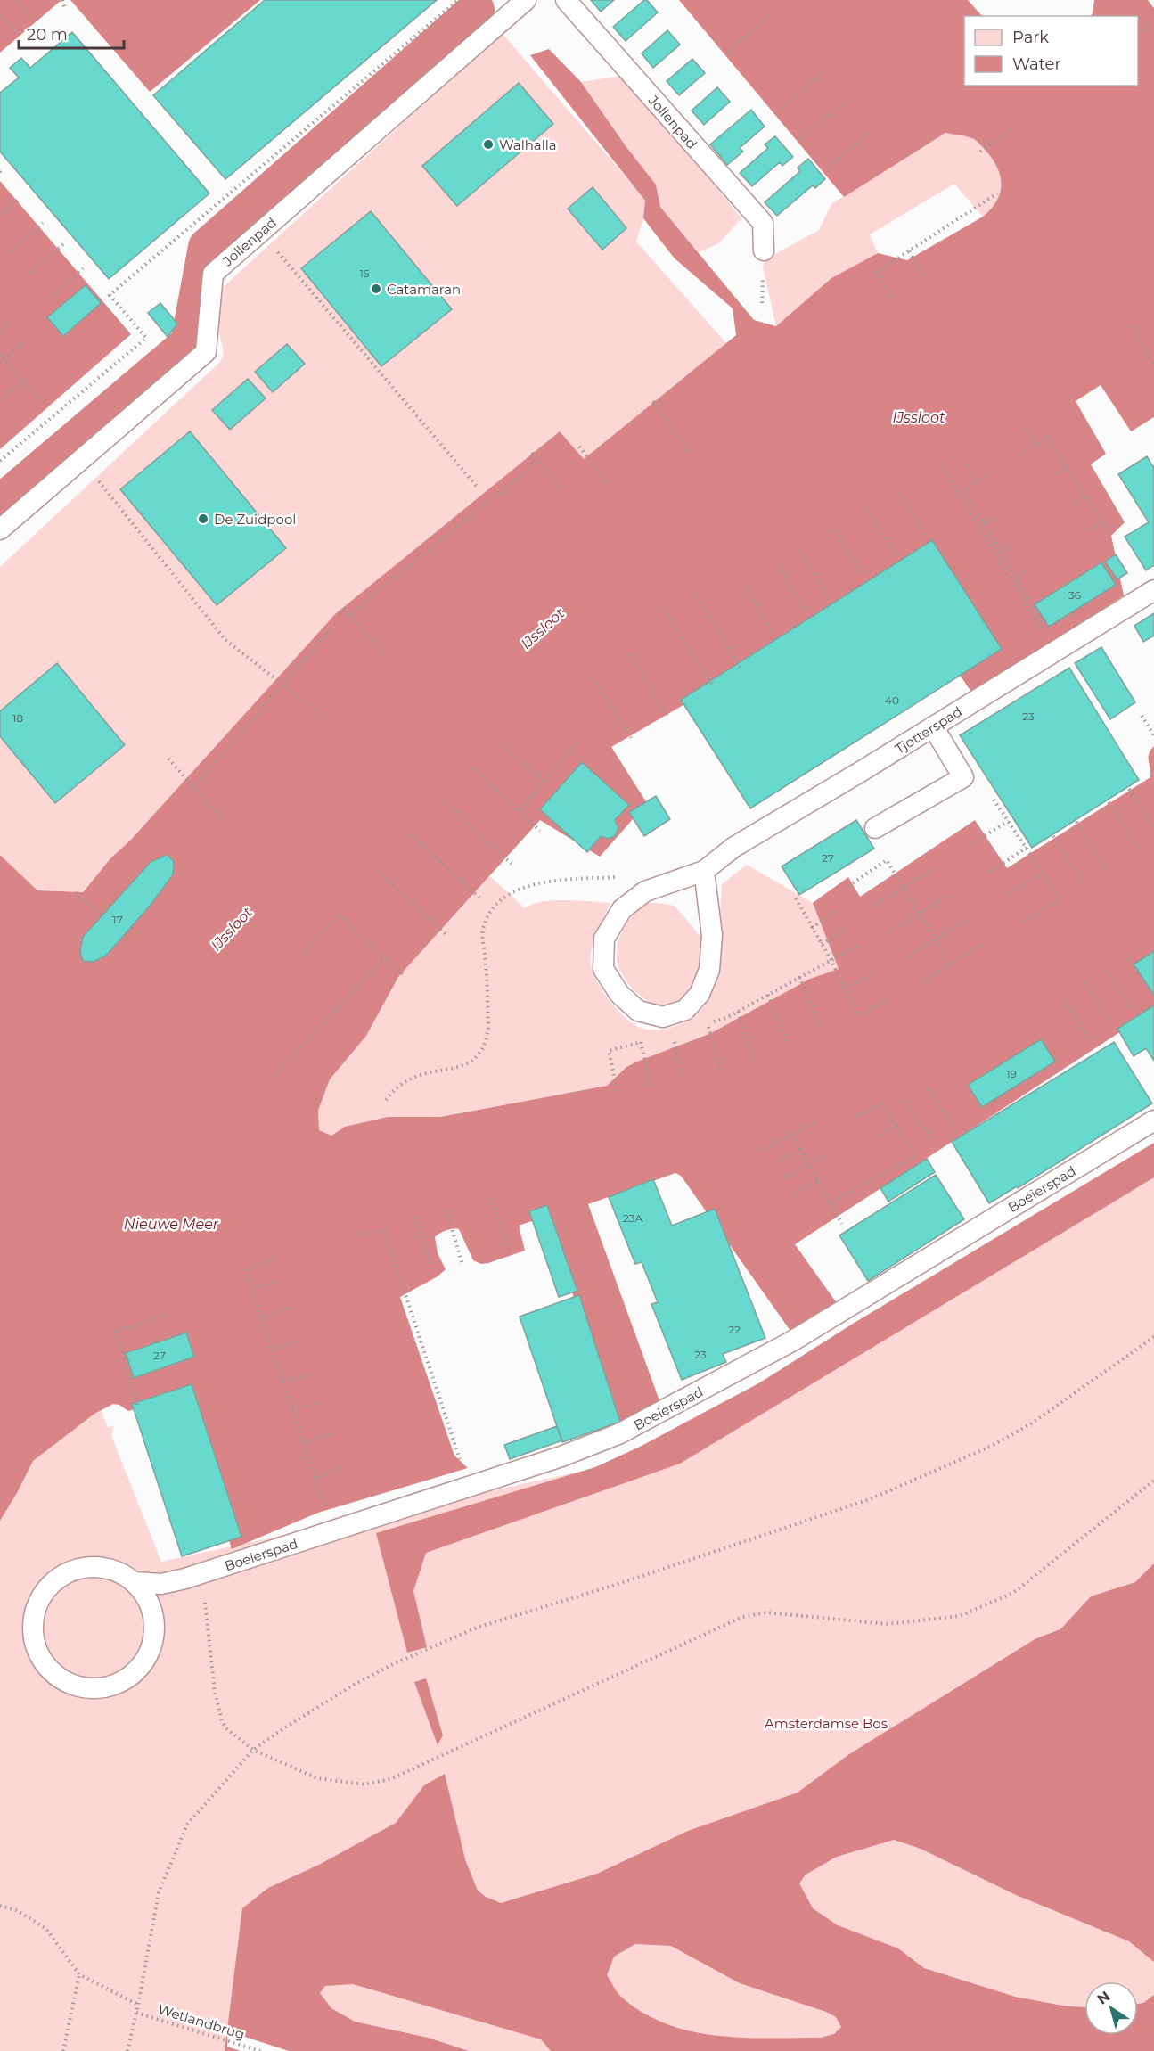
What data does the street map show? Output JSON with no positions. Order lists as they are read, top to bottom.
{
  "streets": {
    "lane": ["Jollenpad", "Tjotterspad", "Boeierspad"],
    "path": ["Wetlandbrug"]
  },
  "water": ["IJssloot", "Nieuwe Meer"],
  "parks": ["Amsterdamse Bos"],
  "places": ["Walhalla", "Catamaran", "De Zuidpool"],
  "house_numbers": [
    "15",
    "36",
    "40",
    "23",
    "18",
    "27",
    "17",
    "19",
    "23A",
    "22",
    "23",
    "27"
  ],
  "legend": ["Park", "Water"],
  "scale_bar": "20 m",
  "north": "top left"
}
